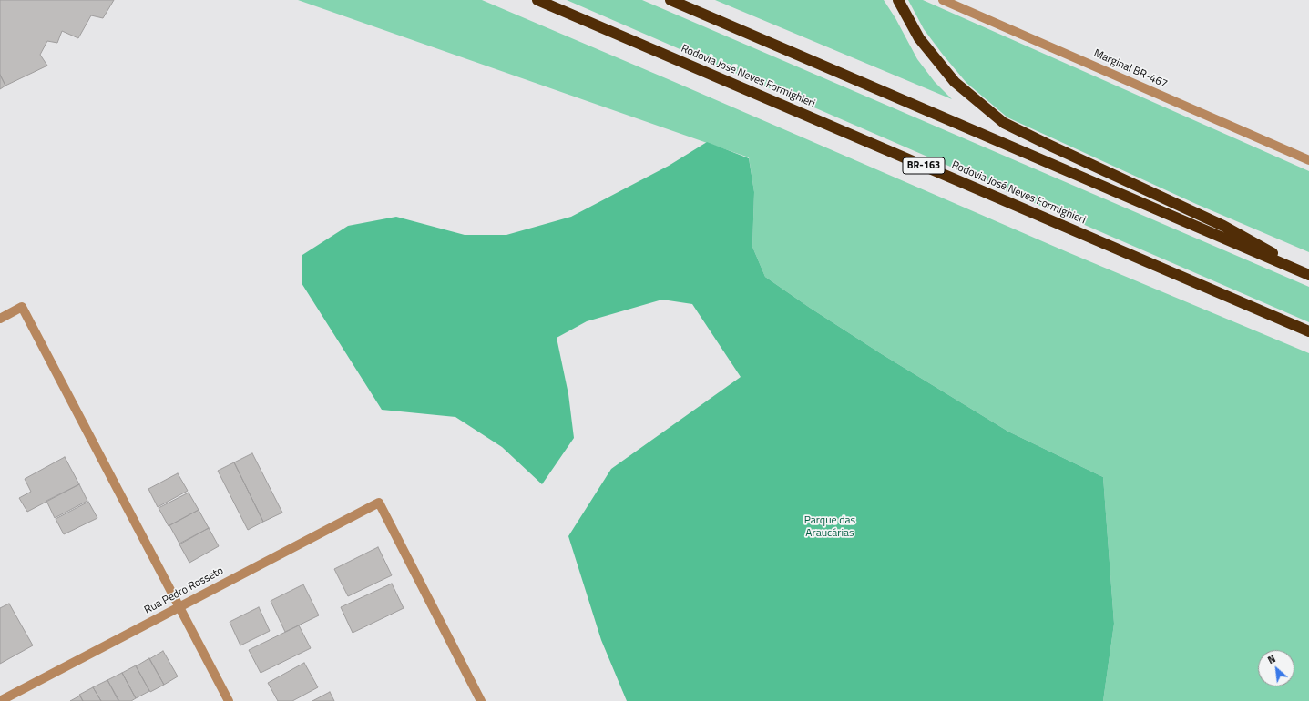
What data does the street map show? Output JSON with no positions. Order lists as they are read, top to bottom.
{
  "streets": {
    "highway": ["Rodovia José Neves Formighieri", "BR-163"],
    "street": ["Marginal BR-467", "Rua Pedro Rosseto"]
  },
  "parks": ["Parque das Araucárias"],
  "north": "top left"
}
